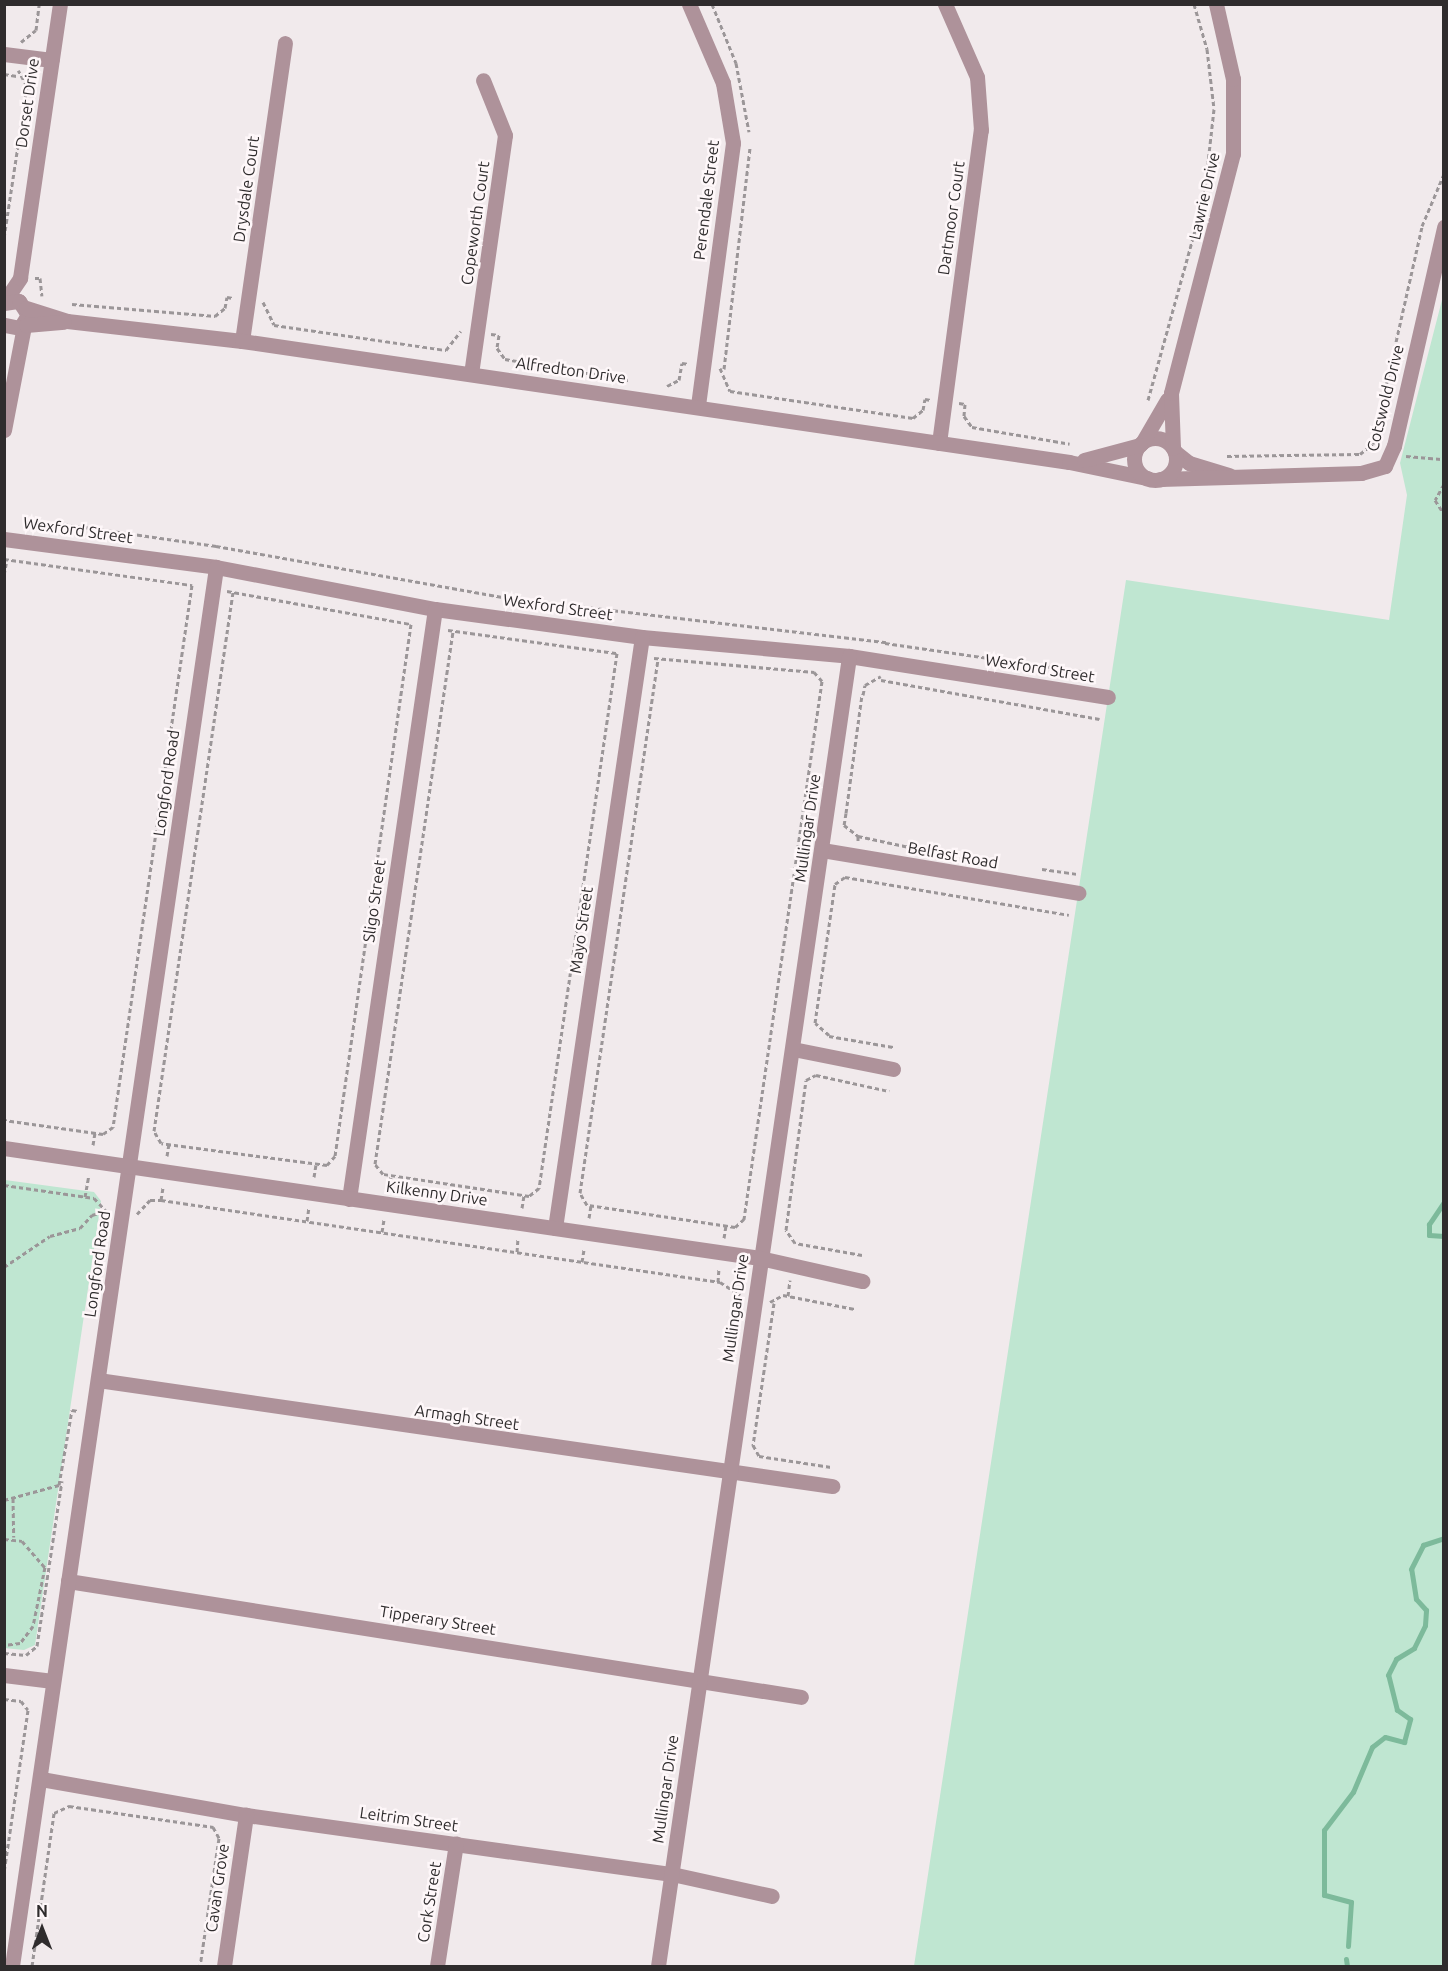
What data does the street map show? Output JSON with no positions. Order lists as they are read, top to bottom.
{
  "streets": {
    "street": [
      "Dorset Drive",
      "Drysdale Court",
      "Lawrie Drive",
      "Perendale Street",
      "Dartmoor Court",
      "Copeworth Court",
      "Alfredton Drive",
      "Cotswold Drive",
      "Wexford Street",
      "Longford Road",
      "Mullingar Drive",
      "Belfast Road",
      "Sligo Street",
      "Mayo Street",
      "Kilkenny Drive",
      "Armagh Street",
      "Tipperary Street",
      "Leitrim Street",
      "Cavan Grove",
      "Cork Street"
    ]
  },
  "crossings": [
    ["Dorset Drive", "Alfredton Drive"],
    ["Drysdale Court", "Alfredton Drive"],
    ["Lawrie Drive", "Alfredton Drive"],
    ["Lawrie Drive", "Cotswold Drive"],
    ["Perendale Street", "Alfredton Drive"],
    ["Dartmoor Court", "Alfredton Drive"],
    ["Copeworth Court", "Alfredton Drive"],
    ["Alfredton Drive", "Cotswold Drive"],
    ["Wexford Street", "Longford Road"],
    ["Wexford Street", "Mullingar Drive"],
    ["Wexford Street", "Sligo Street"],
    ["Wexford Street", "Mayo Street"],
    ["Longford Road", "Kilkenny Drive"],
    ["Longford Road", "Armagh Street"],
    ["Longford Road", "Tipperary Street"],
    ["Longford Road", "Leitrim Street"],
    ["Mullingar Drive", "Belfast Road"],
    ["Mullingar Drive", "Kilkenny Drive"],
    ["Mullingar Drive", "Armagh Street"],
    ["Mullingar Drive", "Tipperary Street"],
    ["Mullingar Drive", "Leitrim Street"],
    ["Sligo Street", "Kilkenny Drive"],
    ["Mayo Street", "Kilkenny Drive"],
    ["Leitrim Street", "Cavan Grove"],
    ["Leitrim Street", "Cork Street"]
  ],
  "north": "top"
}
